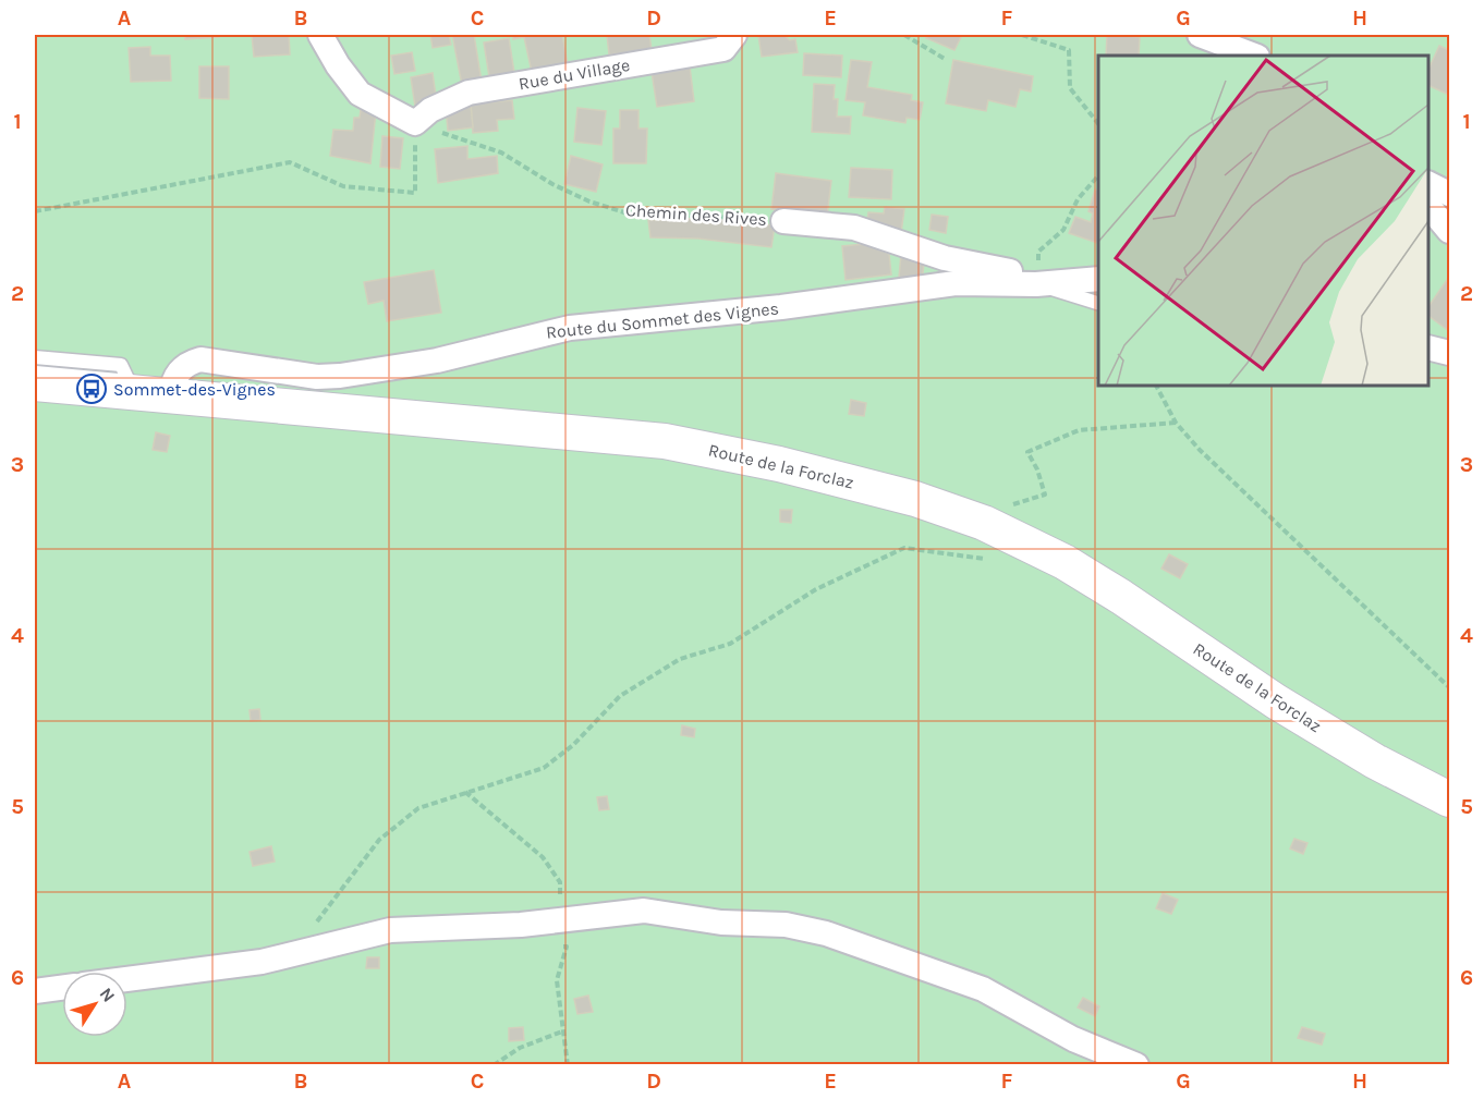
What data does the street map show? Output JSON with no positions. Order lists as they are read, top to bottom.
{
  "streets": {
    "main road": ["Route de la Forclaz"],
    "street": ["Rue du Village", "Chemin des Rives", "Route du Sommet des Vignes"]
  },
  "crossings": [
    ["Rue du Village", "Chemin des Rives"],
    ["Chemin des Rives", "Route du Sommet des Vignes"],
    ["Route du Sommet des Vignes", "Route de la Forclaz"]
  ],
  "places": {
    "bus stop": ["Sommet-des-Vignes"]
  },
  "north": "top right",
  "grid": {
    "columns": [
      "A",
      "B",
      "C",
      "D",
      "E",
      "F",
      "G",
      "H"
    ],
    "rows": [
      "1",
      "2",
      "3",
      "4",
      "5",
      "6"
    ]
  }
}
